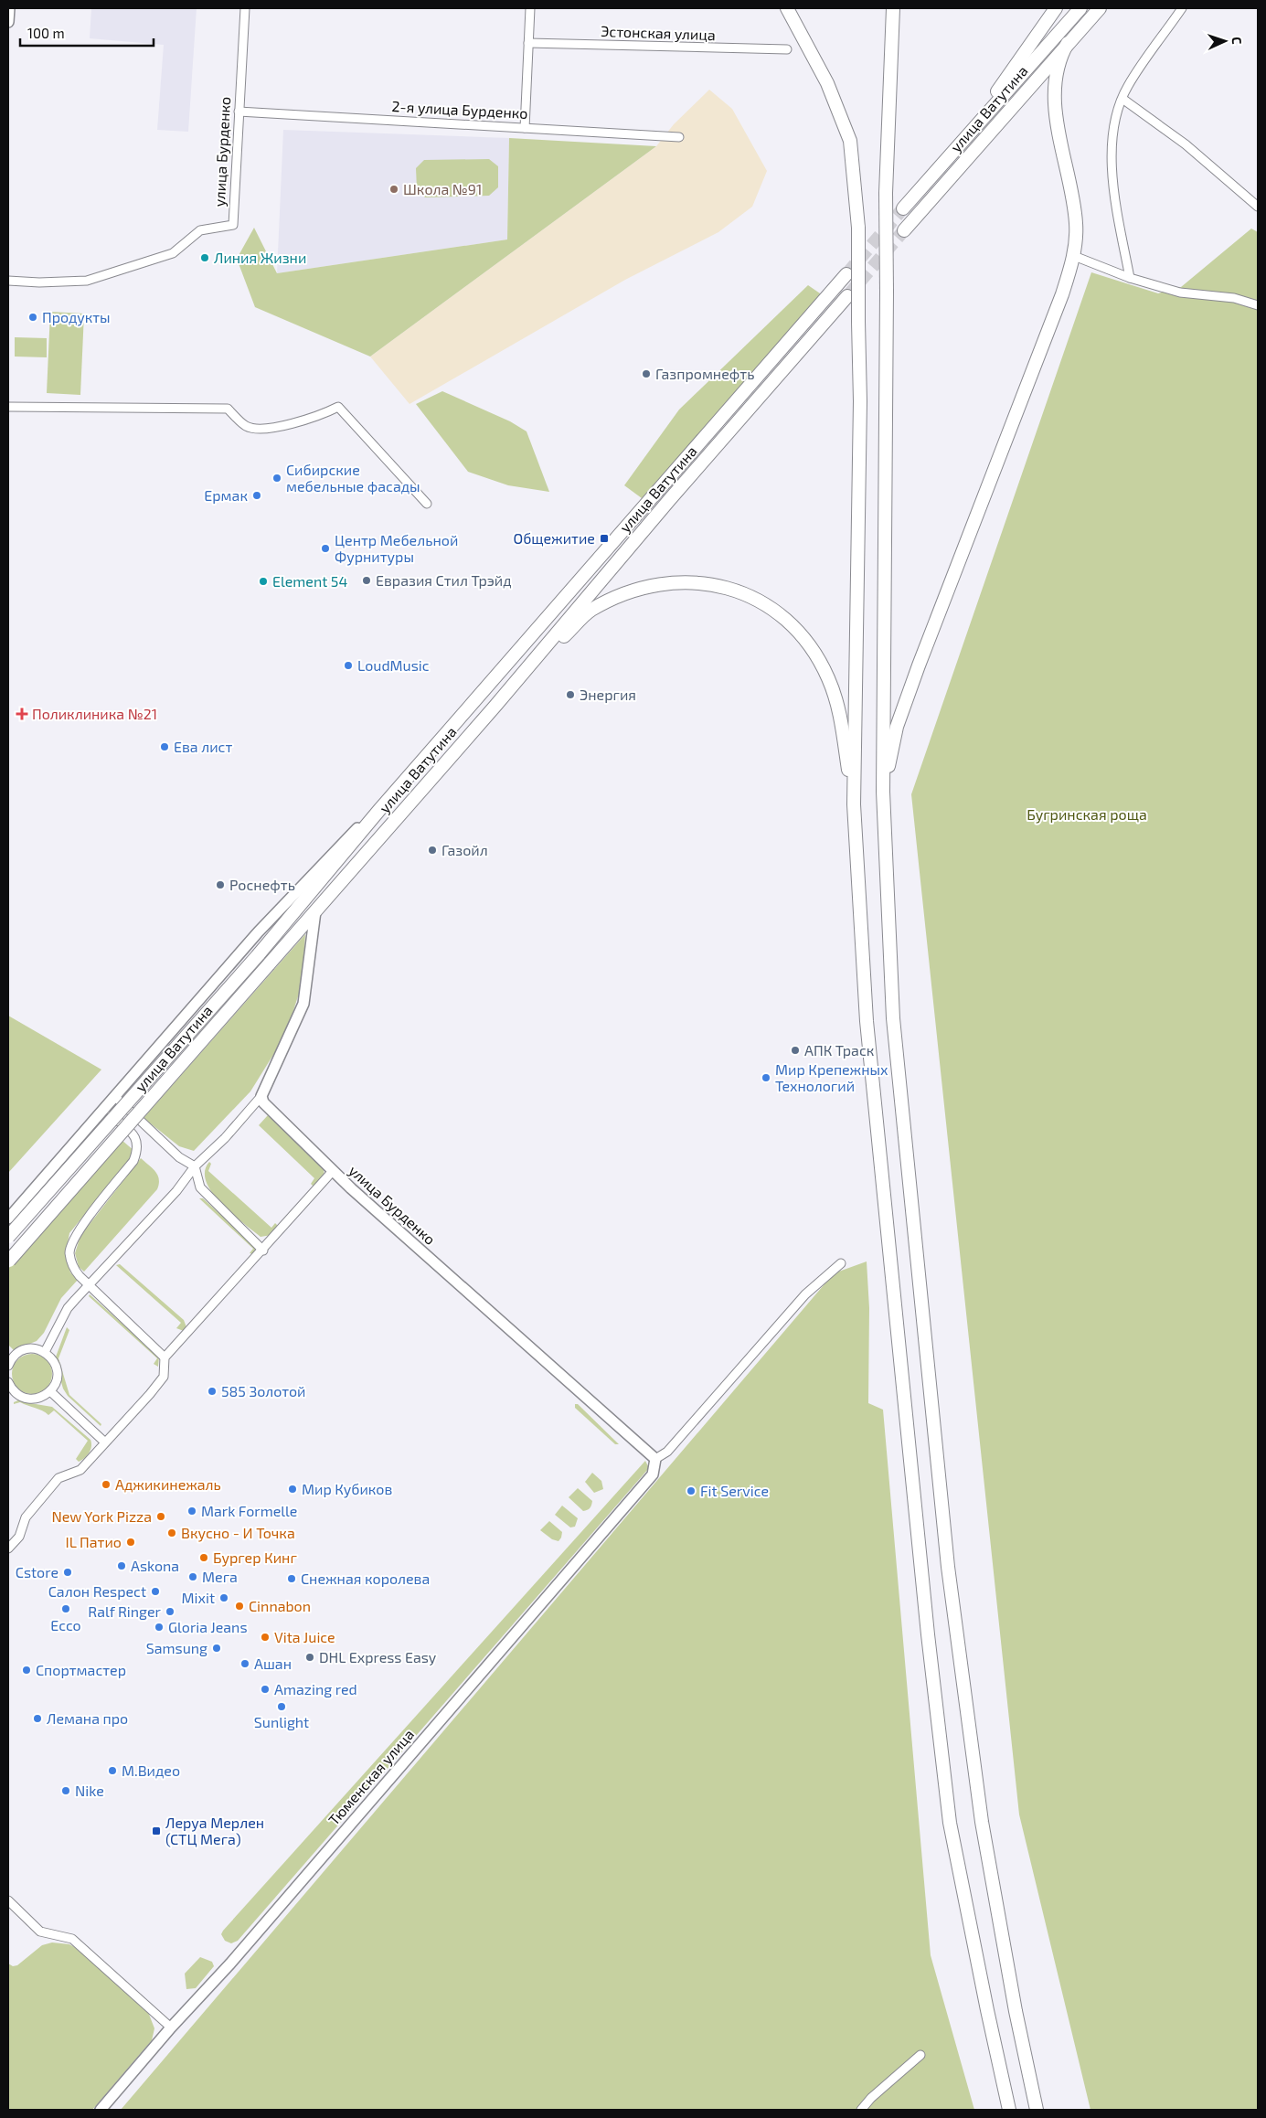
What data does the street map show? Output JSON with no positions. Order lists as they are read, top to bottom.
{
  "streets": {
    "main road": ["улица Ватутина"],
    "street": [
      "Эстонская улица",
      "2-я улица Бурденко",
      "улица Бурденко",
      "Тюменская улица"
    ]
  },
  "crossings": [
    ["2-я улица Бурденко", "улица Бурденко"],
    ["улица Бурденко", "Тюменская улица"]
  ],
  "parks": ["Бугринская роща"],
  "places": {
    "other": [
      "Школа №91",
      "Линия Жизни",
      "Продукты",
      "Газпромнефть",
      "Сибирские мебельные фасады",
      "Ермак",
      "Центр Мебельной Фурнитуры",
      "Евразия Стил Трэйд",
      "Element 54",
      "LoudMusic",
      "Энергия",
      "Ева лист",
      "Газойл",
      "Роснефть",
      "АПК Траск",
      "Мир Крепежных Технологий",
      "585 Золотой",
      "Аджикинежаль",
      "Мир Кубиков",
      "Fit Service",
      "Mark Formelle",
      "New York Pizza",
      "Вкусно - И Точка",
      "IL Патио",
      "Бургер Кинг",
      "Askona",
      "Cstore",
      "Мега",
      "Снежная королева",
      "Салон Respect",
      "Mixit",
      "Cinnabon",
      "Ecco",
      "Ralf Ringer",
      "Gloria Jeans",
      "Vita Juice",
      "Samsung",
      "DHL Express Easy",
      "Ашан",
      "Спортмастер",
      "Amazing red",
      "Sunlight",
      "Лемана про",
      "М.Видео",
      "Nike"
    ],
    "transit": ["Общежитие", "Леруа Мерлен (СТЦ Мега)"],
    "health": ["Поликлиника №21"]
  },
  "scale_bar": "100 m",
  "north": "right"
}
